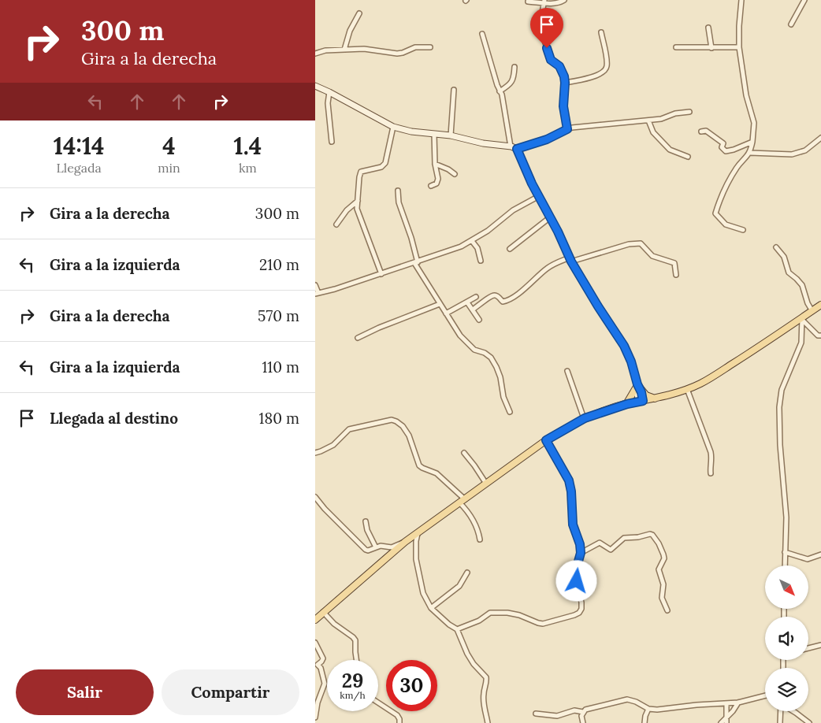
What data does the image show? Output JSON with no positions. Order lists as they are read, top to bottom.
{
  "north": "bottom right",
  "page": {
    "turn": ["300 m", "Gira a la derecha"],
    "eta": [
      "14:14",
      "Llegada",
      "4",
      "min",
      "1.4",
      "km"
    ],
    "list": [
      {
        "name": "Gira a la derecha",
        "value": "300 m"
      },
      {
        "name": "Gira a la izquierda",
        "value": "210 m"
      },
      {
        "name": "Gira a la derecha",
        "value": "570 m"
      },
      {
        "name": "Gira a la izquierda",
        "value": "110 m"
      },
      {
        "name": "Llegada al destino",
        "value": "180 m"
      }
    ],
    "speed": "29 km/h",
    "limit": "30",
    "buttons": ["Salir", "Compartir"]
  }
}
